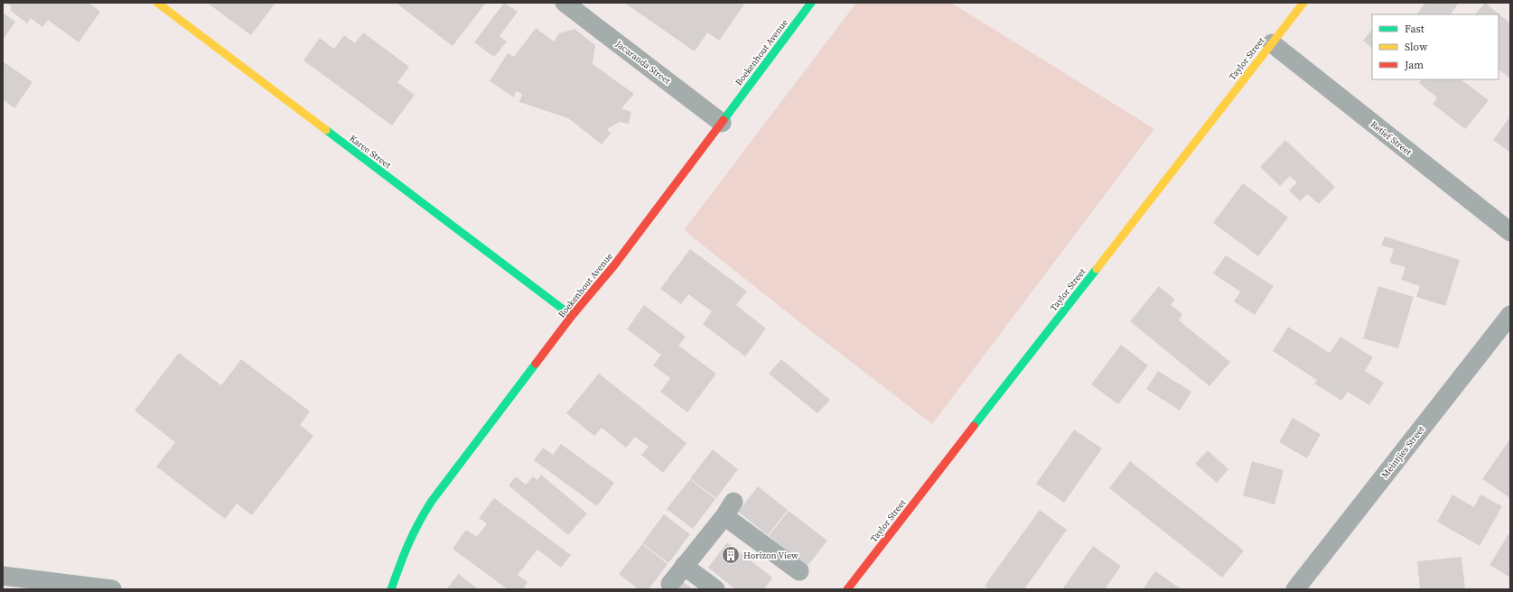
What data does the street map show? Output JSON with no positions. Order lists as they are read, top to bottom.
{
  "streets": {
    "street": [
      "Boekenhout Avenue",
      "Taylor Street",
      "Jacaranda Street",
      "Retief Street",
      "Karee Street",
      "Meintjies Street"
    ]
  },
  "crossings": [
    ["Boekenhout Avenue", "Jacaranda Street"],
    ["Boekenhout Avenue", "Karee Street"],
    ["Taylor Street", "Retief Street"]
  ],
  "places": {
    "building": ["Horizon View"]
  },
  "legend": ["Fast", "Slow", "Jam"]
}
